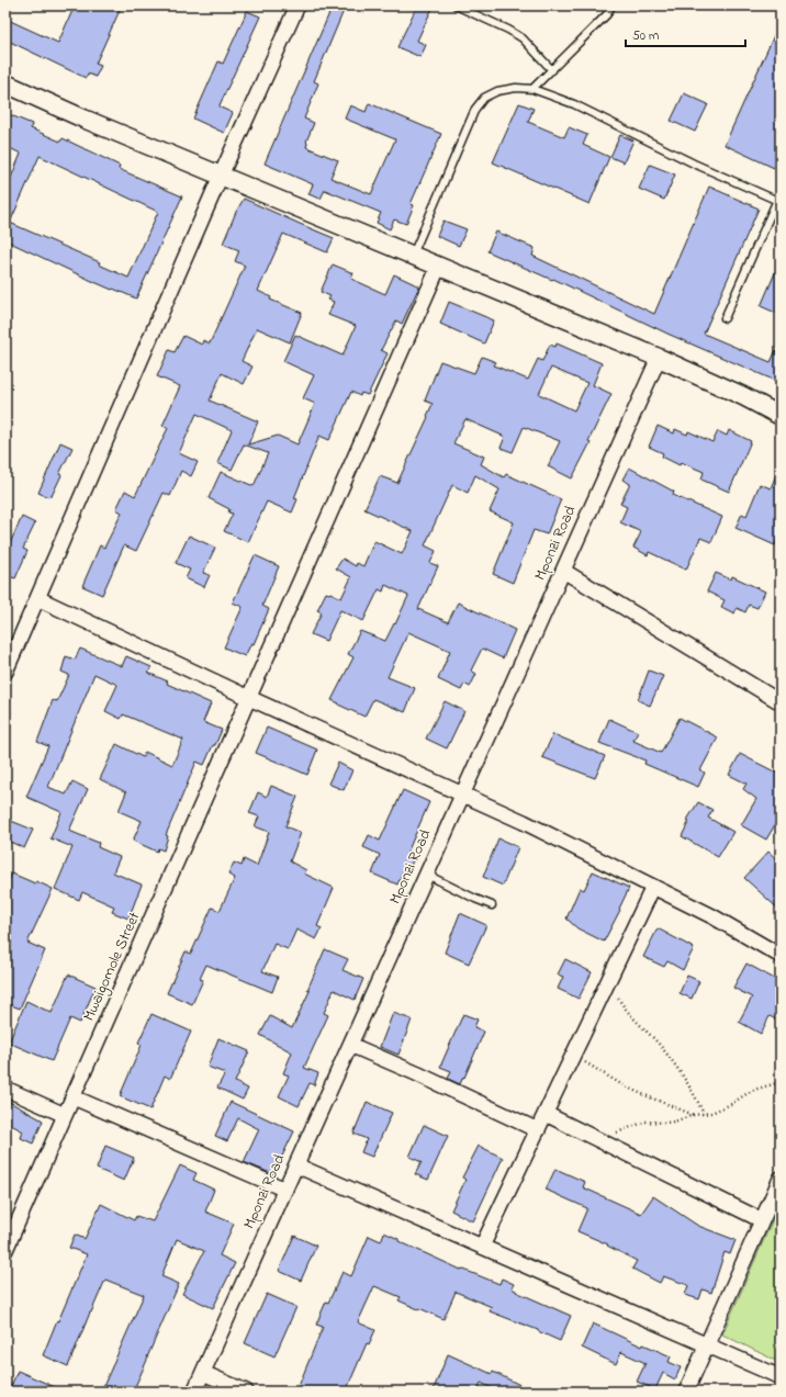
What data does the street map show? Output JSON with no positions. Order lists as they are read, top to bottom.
{
  "streets": {
    "street": ["Mponzi Road", "Mwaigomole Street"]
  },
  "scale_bar": "50 m"
}
